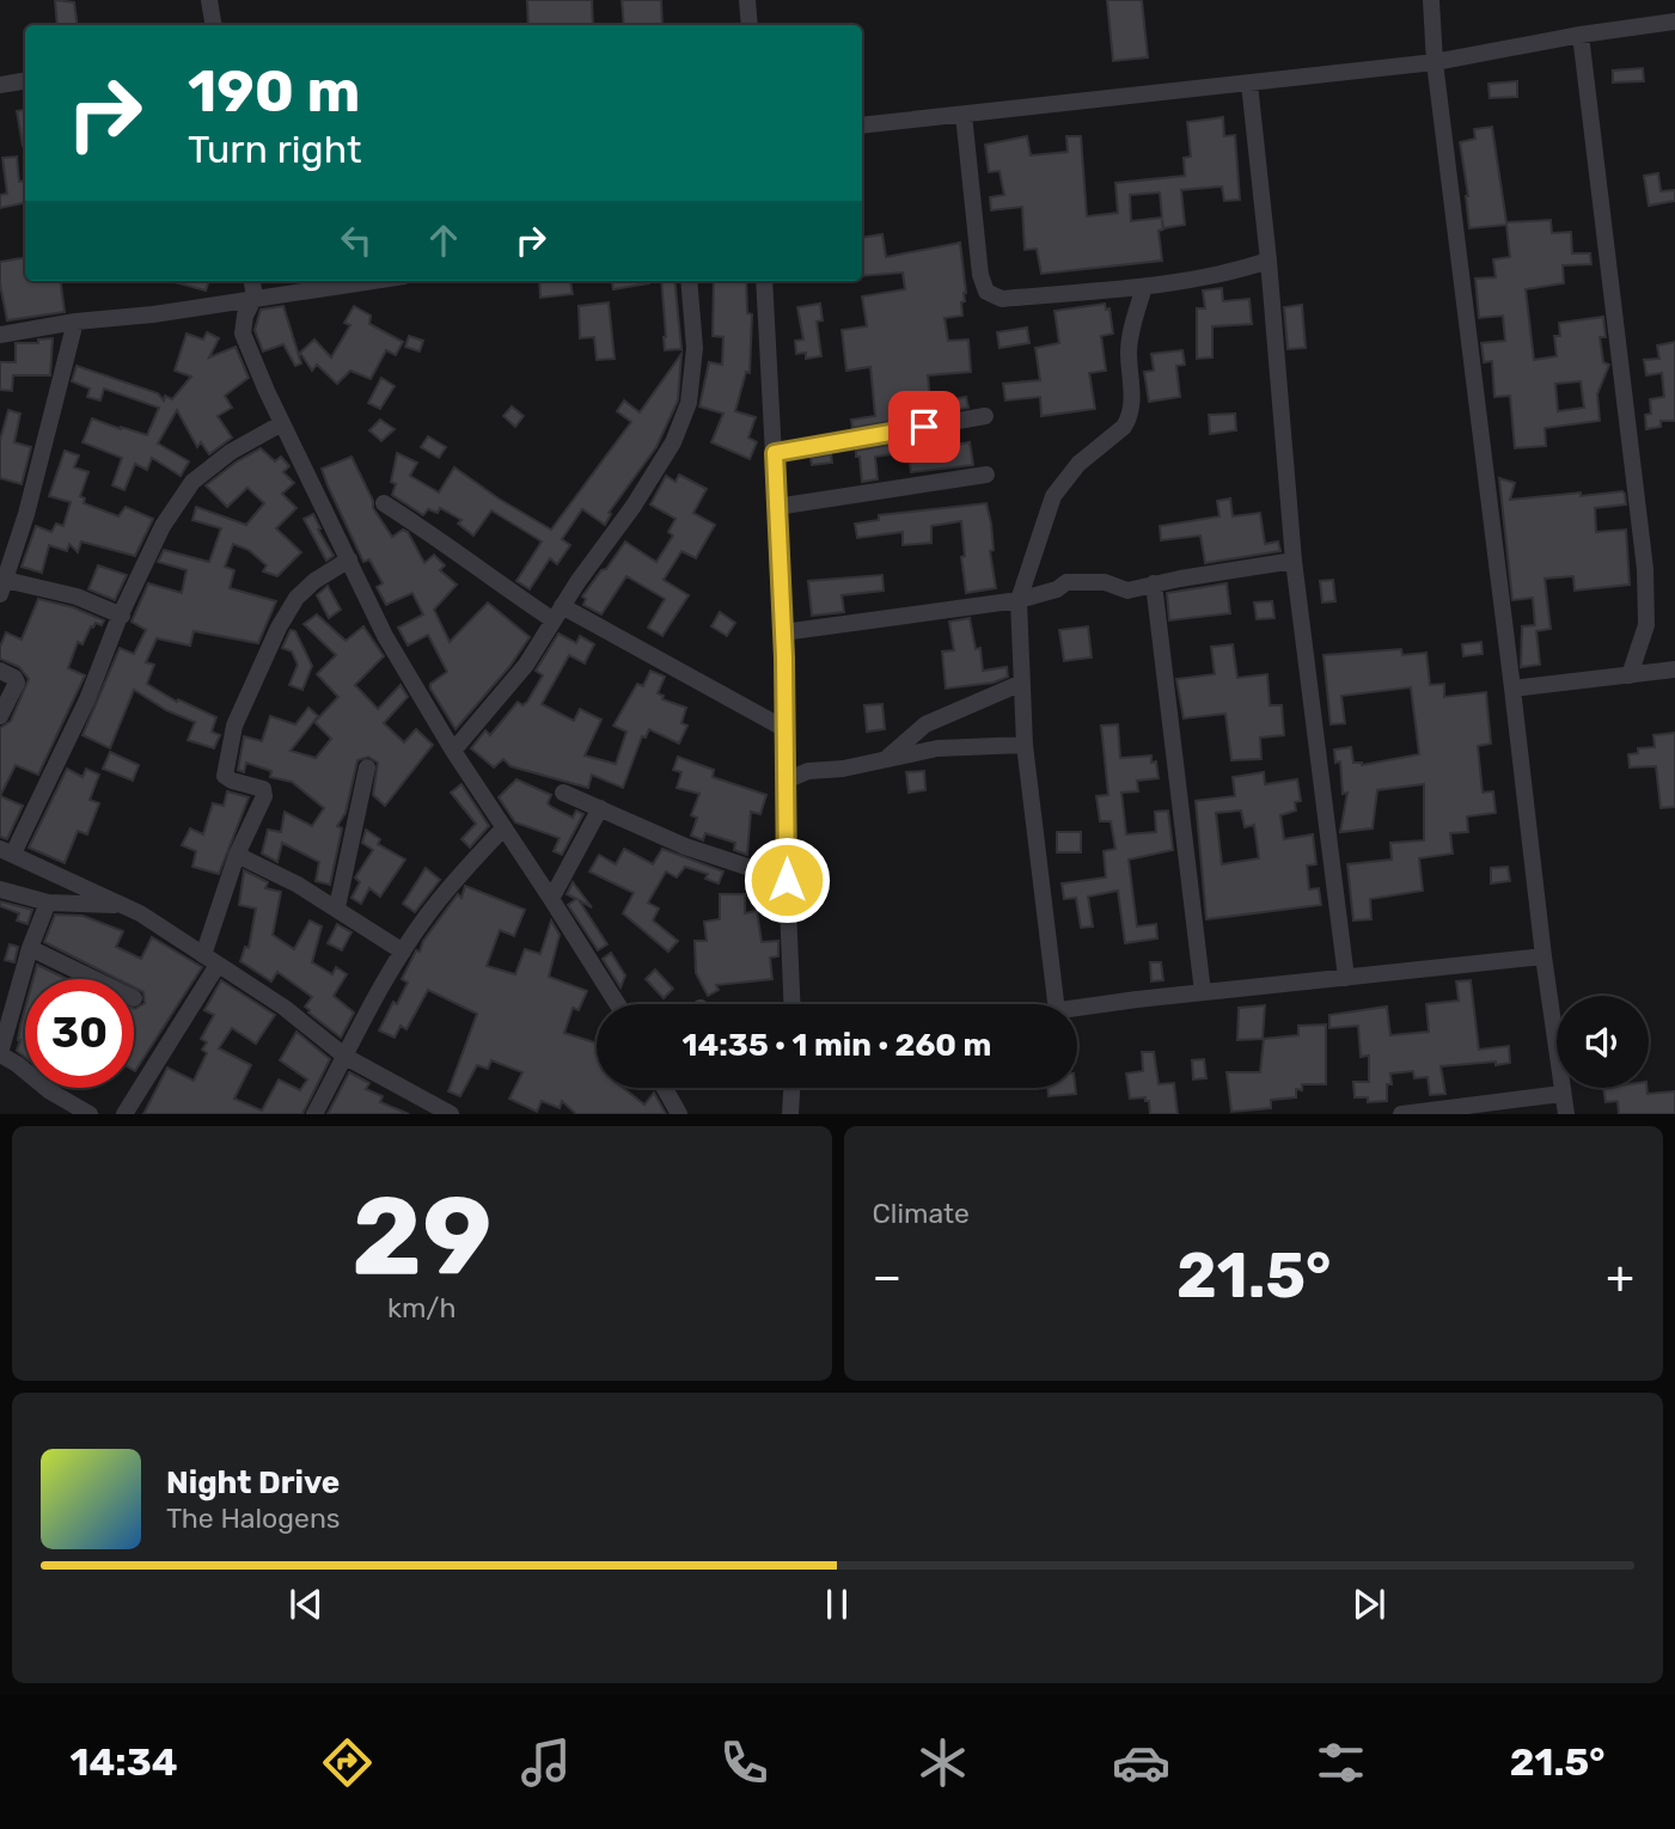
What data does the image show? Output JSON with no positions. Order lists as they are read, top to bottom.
{
  "page": {
    "turn": ["190 m", "Turn right"],
    "limit": "30",
    "trip": "14:35 · 1 min · 260 m",
    "tile": [
      ["29", "km/h"],
      "Climate"
    ],
    "heat": ["−", "21.5°", "+"],
    "song": ["Night Drive", "The Halogens"],
    "tabs": ["14:34", "21.5°"]
  }
}
